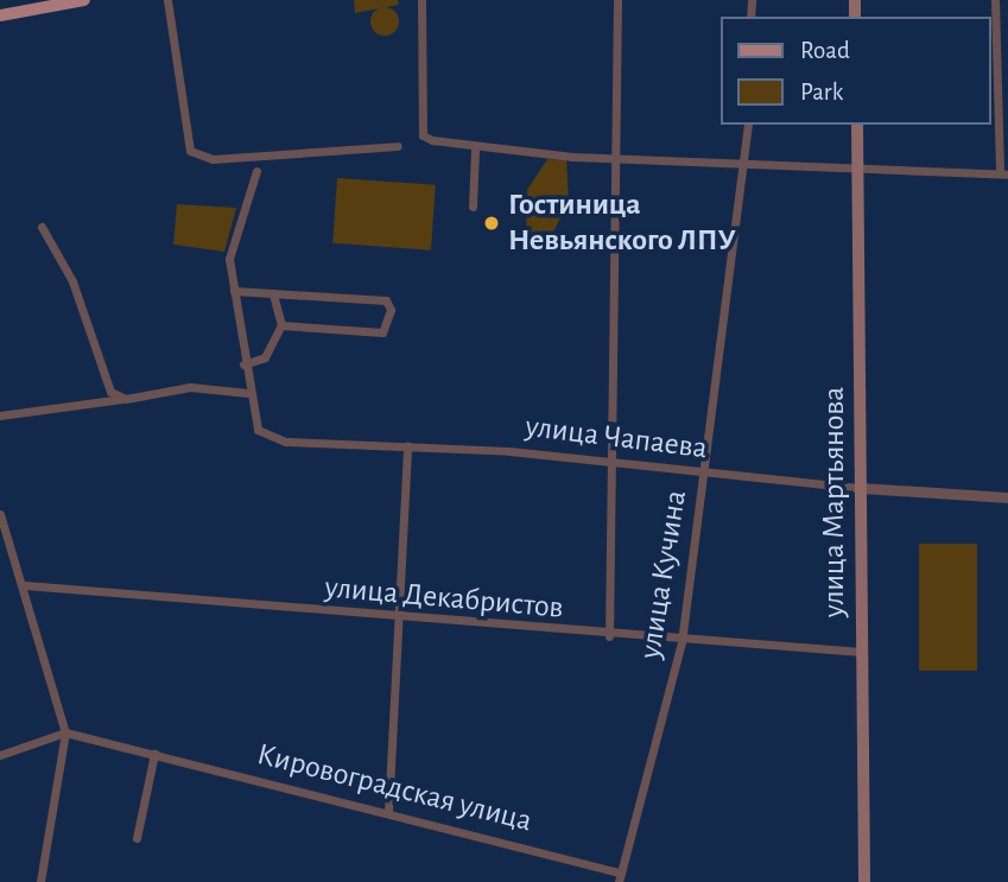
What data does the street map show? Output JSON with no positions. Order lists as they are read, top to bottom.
{
  "streets": {
    "main road": ["улица Мартьянова"],
    "street": [
      "улица Чапаева",
      "улица Кучина",
      "улица Декабристов",
      "Кировоградская улица"
    ]
  },
  "crossings": [
    ["улица Чапаева", "улица Мартьянова"],
    ["улица Чапаева", "улица Кучина"],
    ["улица Мартьянова", "улица Декабристов"],
    ["улица Кучина", "улица Декабристов"],
    ["улица Кучина", "Кировоградская улица"]
  ],
  "places": ["Гостиница Невьянского ЛПУ"],
  "legend": ["Road", "Park"]
}
